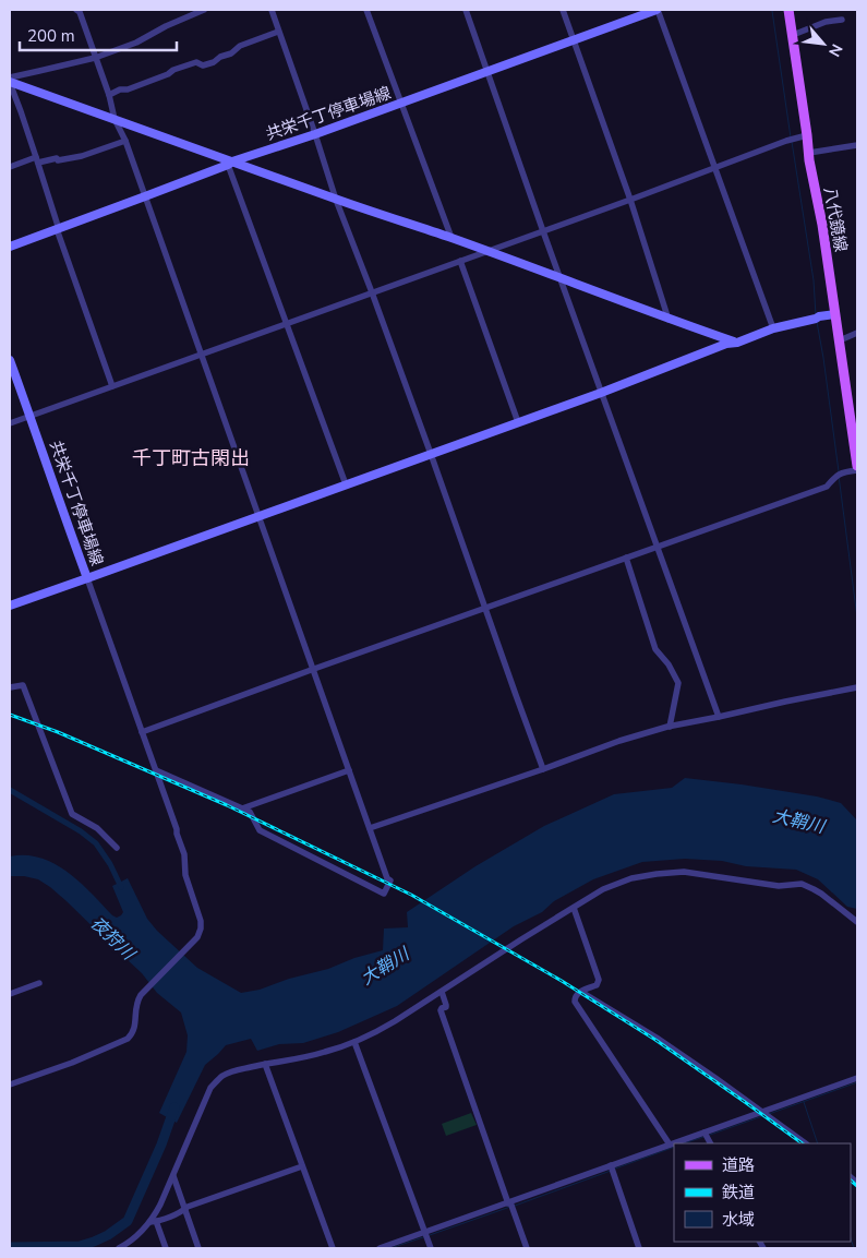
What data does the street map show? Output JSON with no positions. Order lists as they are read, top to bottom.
{
  "streets": {
    "main road": ["八代鏡線"],
    "street": ["共栄千丁停車場線"]
  },
  "districts": ["千丁町古閑出"],
  "water": ["大鞘川", "夜狩川"],
  "legend": ["道路", "鉄道", "水域"],
  "scale_bar": "200 m",
  "north": "bottom right"
}
